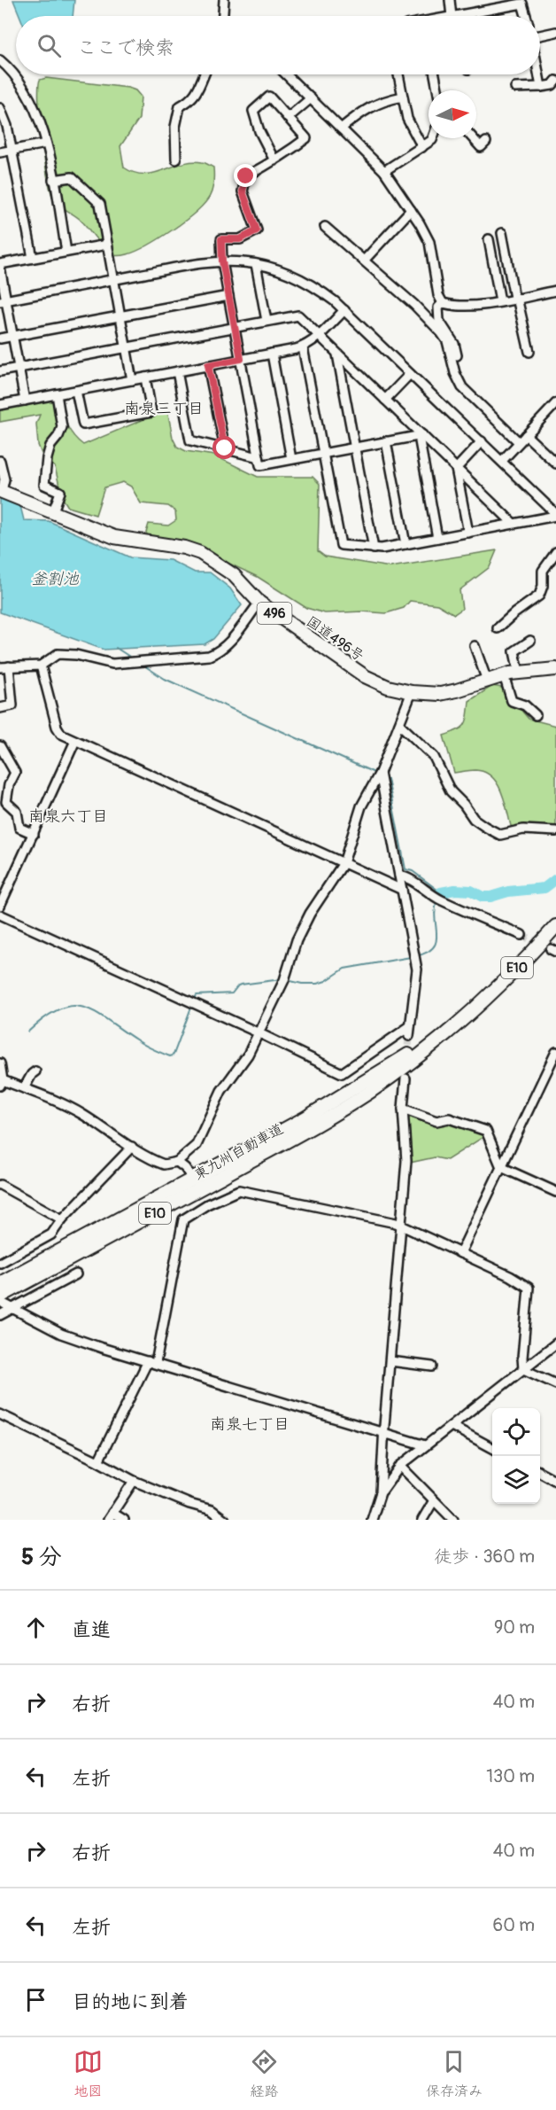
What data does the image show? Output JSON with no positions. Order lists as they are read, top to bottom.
{
  "streets": {
    "highway": [
      "496",
      "国道496号",
      "E10",
      "東九州自動車道"
    ]
  },
  "districts": ["南泉三丁目", "南泉六丁目", "南泉七丁目"],
  "water": ["釜割池"],
  "north": "right",
  "page": {
    "search": "ここで検索",
    "heading": ["5 分", "徒歩 · 360 m"],
    "list": [
      ["直進", "90 m"],
      ["右折", "40 m"],
      ["左折", "130 m"],
      ["右折", "40 m"],
      ["左折", "60 m"],
      "目的地に到着"
    ],
    "nav": ["地図", "経路", "保存済み"]
  }
}
